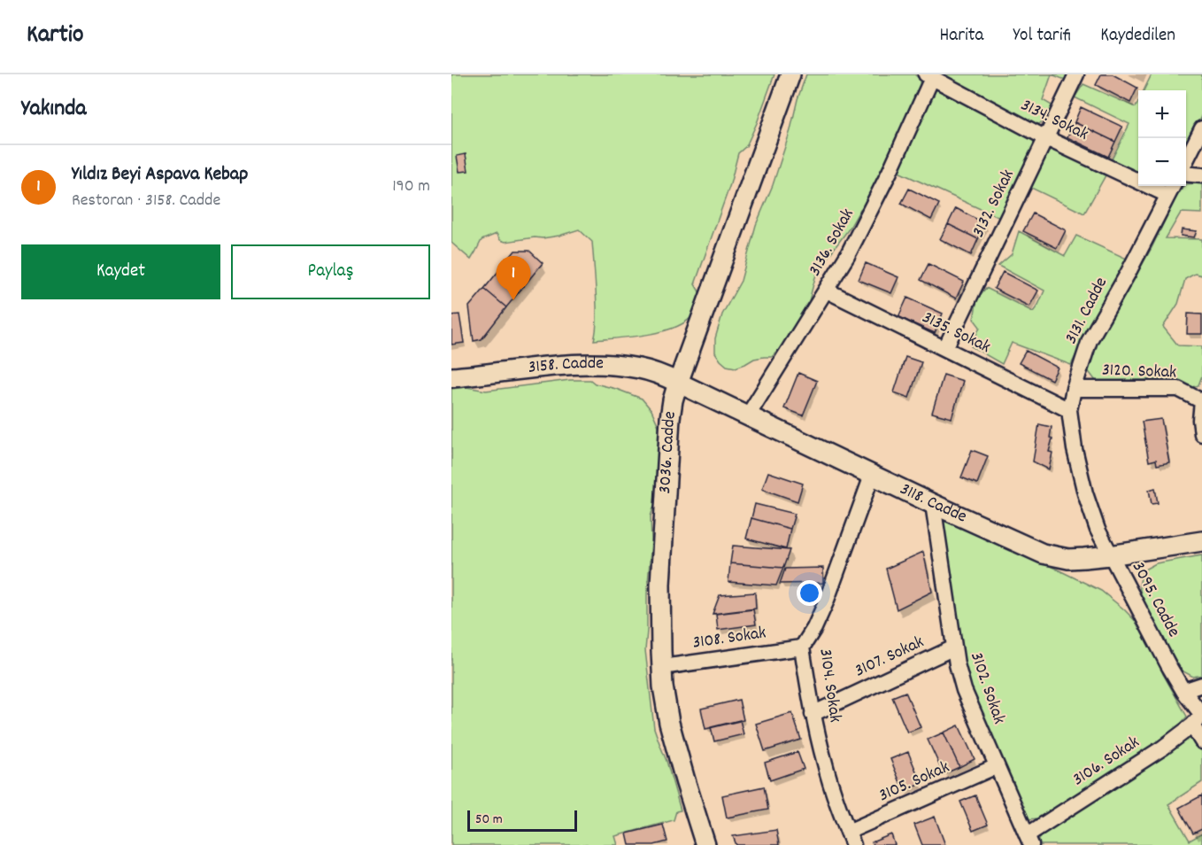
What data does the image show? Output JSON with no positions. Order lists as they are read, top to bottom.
{
  "streets": {
    "street": [
      "3134. Sokak",
      "3132. Sokak",
      "3136. Sokak",
      "3131. Cadde",
      "3135. Sokak",
      "3158. Cadde",
      "3120. Sokak",
      "3036. Cadde",
      "3118. Cadde",
      "3095. Cadde",
      "3108. Sokak",
      "3107. Sokak",
      "3104. Sokak",
      "3102. Sokak",
      "3106. Sokak",
      "3105. Sokak"
    ]
  },
  "crossings": [
    ["3134. Sokak", "3132. Sokak"],
    ["3134. Sokak", "3136. Sokak"],
    ["3134. Sokak", "3131. Cadde"],
    ["3132. Sokak", "3135. Sokak"],
    ["3136. Sokak", "3135. Sokak"],
    ["3136. Sokak", "3118. Cadde"],
    ["3131. Cadde", "3135. Sokak"],
    ["3131. Cadde", "3120. Sokak"],
    ["3131. Cadde", "3118. Cadde"],
    ["3131. Cadde", "3095. Cadde"],
    ["3158. Cadde", "3036. Cadde"],
    ["3158. Cadde", "3118. Cadde"],
    ["3036. Cadde", "3118. Cadde"],
    ["3036. Cadde", "3108. Sokak"],
    ["3118. Cadde", "3095. Cadde"],
    ["3118. Cadde", "3104. Sokak"],
    ["3118. Cadde", "3102. Sokak"],
    ["3095. Cadde", "3106. Sokak"],
    ["3108. Sokak", "3104. Sokak"],
    ["3107. Sokak", "3104. Sokak"],
    ["3107. Sokak", "3102. Sokak"],
    ["3104. Sokak", "3105. Sokak"],
    ["3102. Sokak", "3106. Sokak"],
    ["3102. Sokak", "3105. Sokak"]
  ],
  "scale_bar": "50 m",
  "page": {
    "header": "Kartio",
    "nav": ["Harita", "Yol tarifi", "Kaydedilen"],
    "heading": "Yakında",
    "map_buttons": ["+", "−"],
    "list": [
      {
        "mark": "1",
        "name": "Yıldız Beyi Aspava Kebap",
        "note": "Restoran · 3158. Cadde",
        "value": "190 m"
      }
    ],
    "buttons": ["Kaydet", "Paylaş"],
    "pins": "1",
    "scale": "50 m"
  }
}
